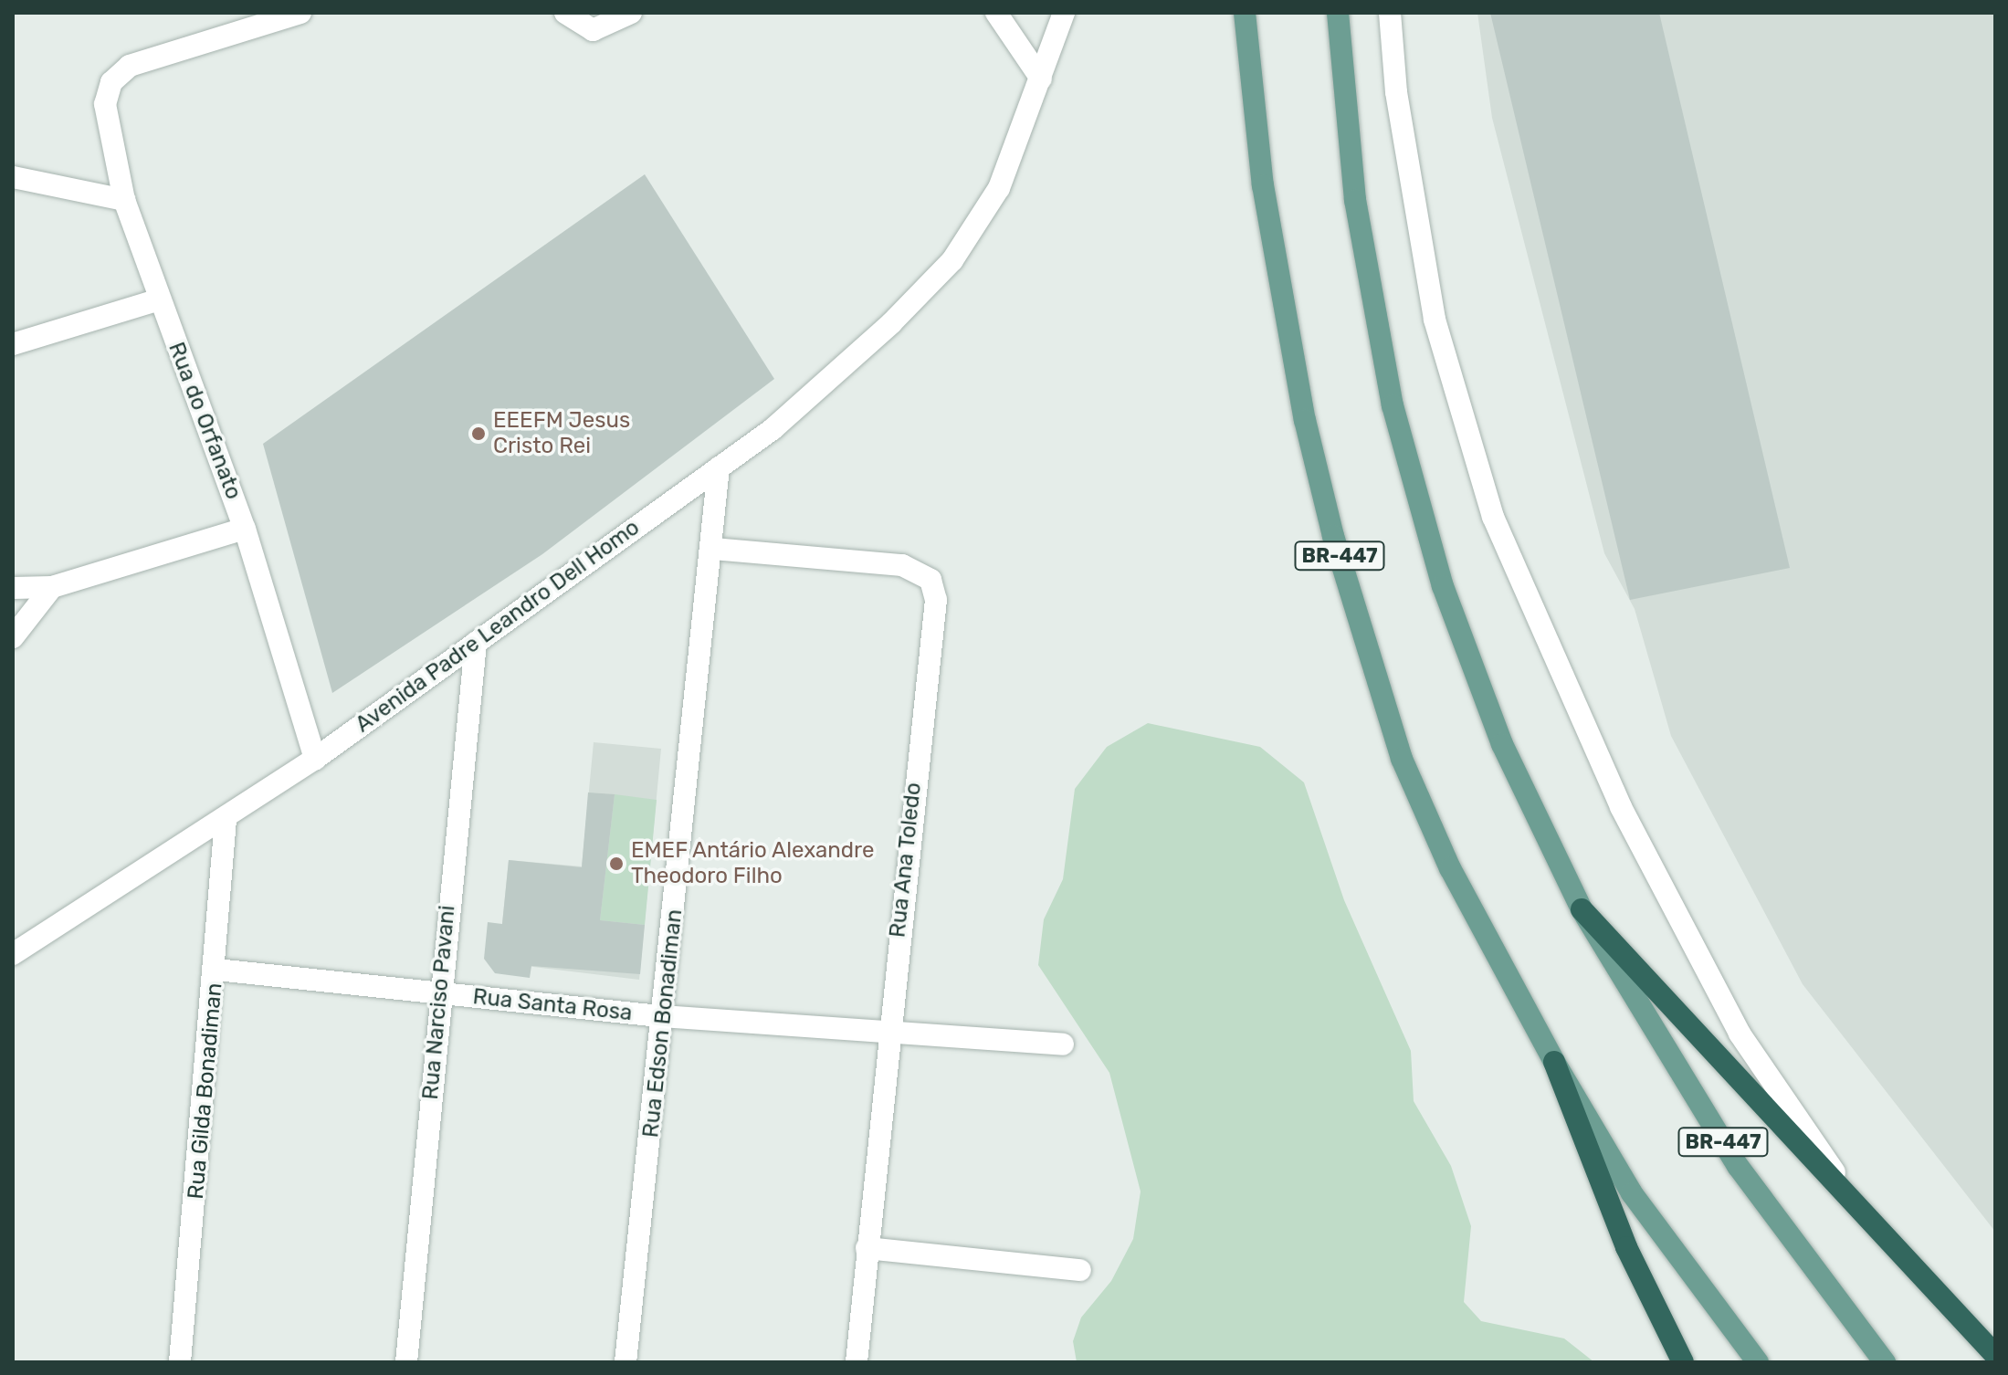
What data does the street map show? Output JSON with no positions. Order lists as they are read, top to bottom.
{
  "streets": {
    "main road": ["BR-447"],
    "street": [
      "Rua do Orfanato",
      "Avenida Padre Leandro Dell Homo",
      "Rua Ana Toledo",
      "Rua Narciso Pavani",
      "Rua Santa Rosa",
      "Rua Edson Bonadiman",
      "Rua Gilda Bonadiman"
    ]
  },
  "crossings": [
    ["Rua do Orfanato", "Avenida Padre Leandro Dell Homo"],
    ["Avenida Padre Leandro Dell Homo", "Rua Narciso Pavani"],
    ["Avenida Padre Leandro Dell Homo", "Rua Edson Bonadiman"],
    ["Avenida Padre Leandro Dell Homo", "Rua Gilda Bonadiman"],
    ["Rua Ana Toledo", "Rua Santa Rosa"],
    ["Rua Ana Toledo", "Rua Edson Bonadiman"],
    ["Rua Narciso Pavani", "Rua Santa Rosa"],
    ["Rua Santa Rosa", "Rua Edson Bonadiman"],
    ["Rua Santa Rosa", "Rua Gilda Bonadiman"]
  ],
  "places": ["EEEFM Jesus Cristo Rei", "EMEF Antário Alexandre Theodoro Filho"]
}
